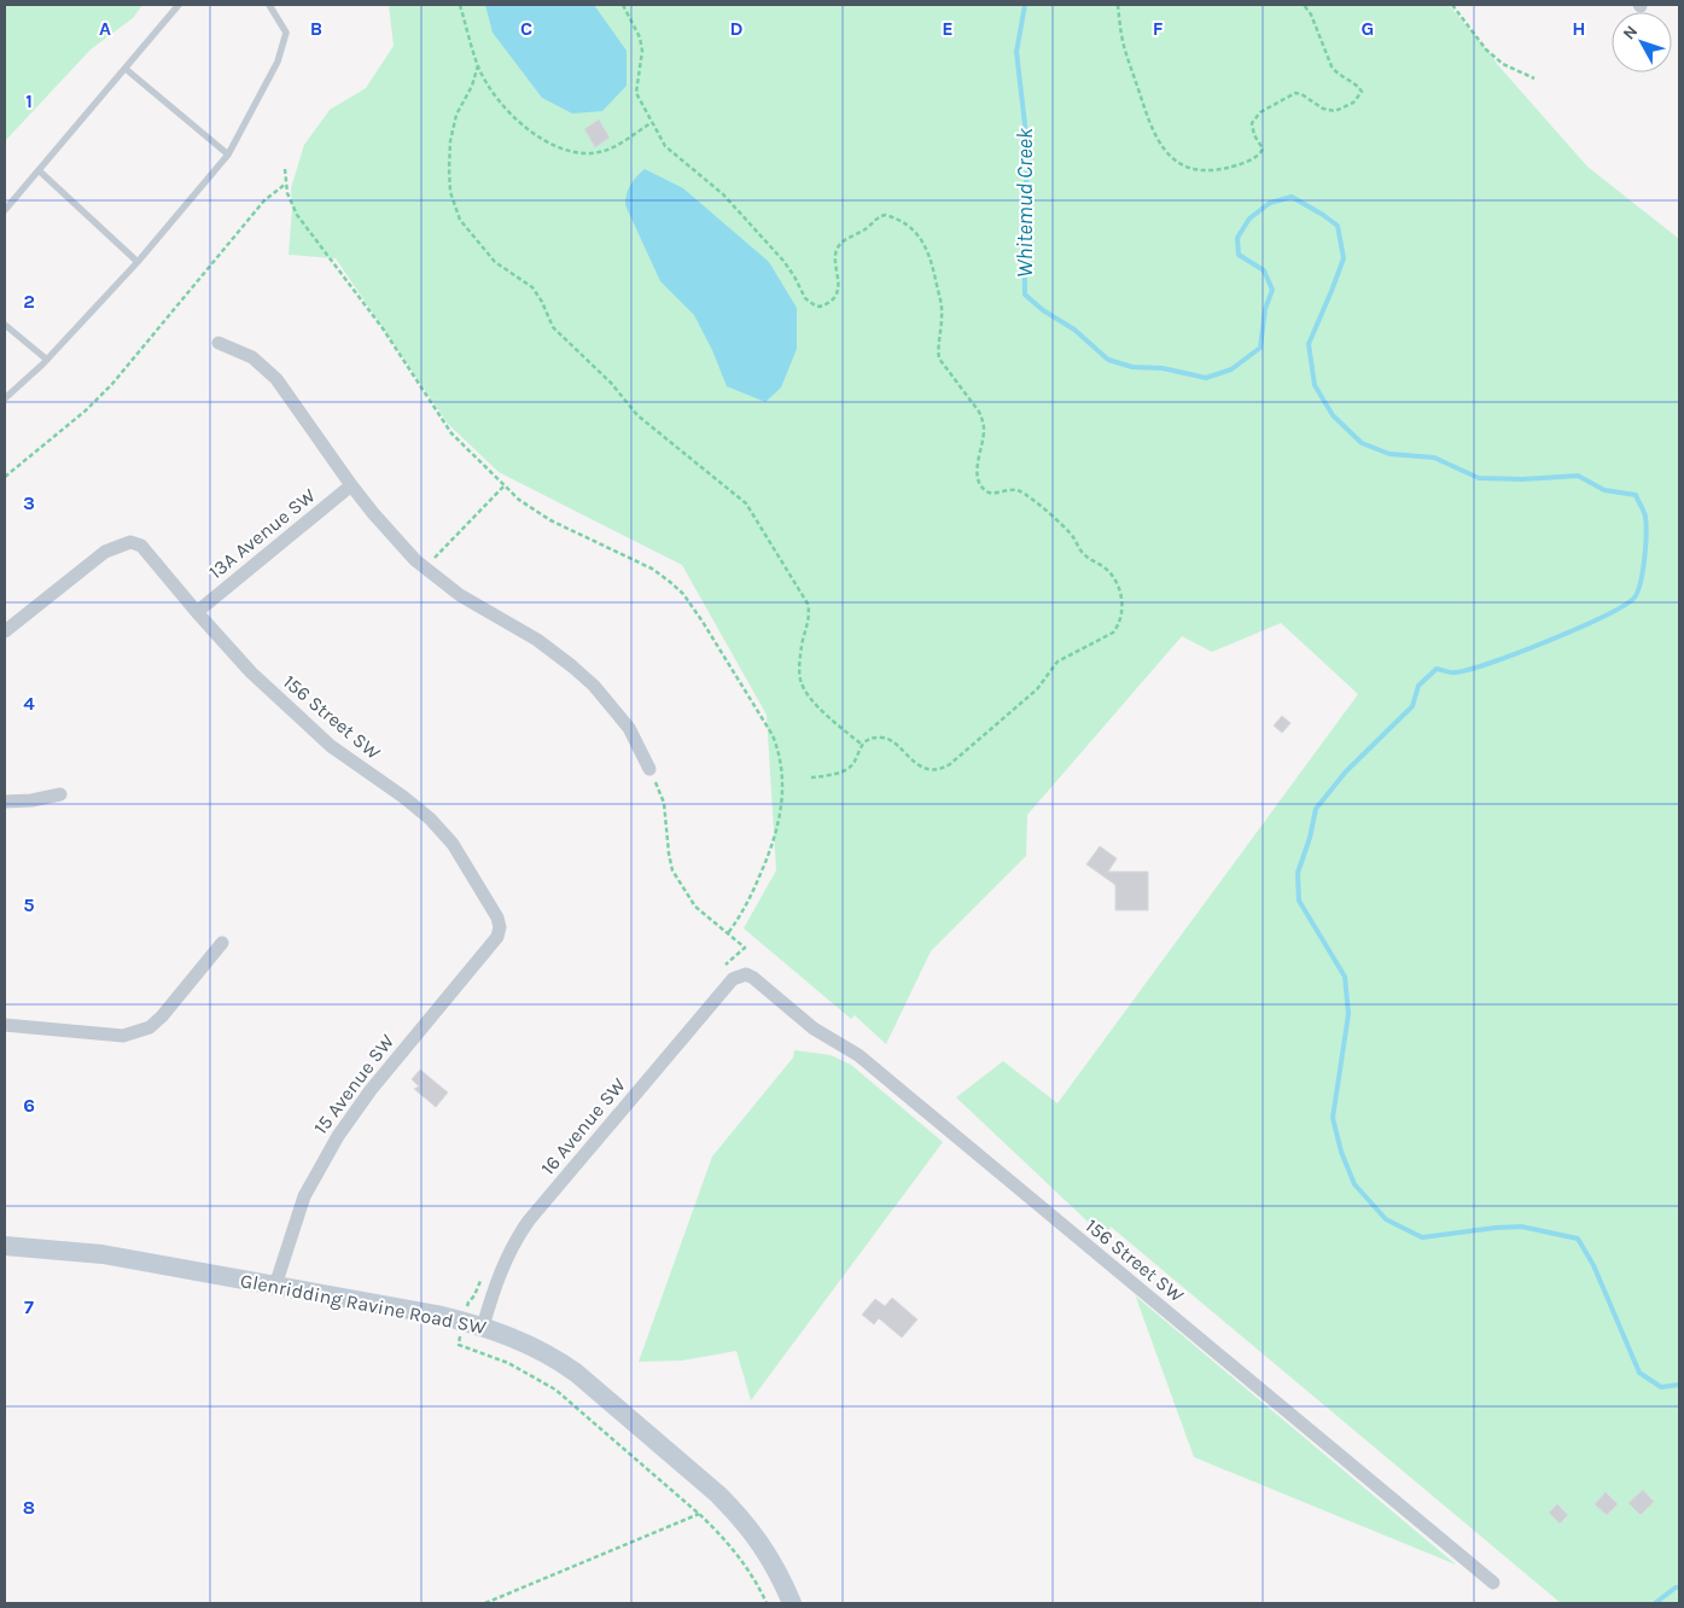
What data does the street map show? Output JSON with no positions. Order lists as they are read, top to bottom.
{
  "streets": {
    "street": [
      "13A Avenue SW",
      "156 Street SW",
      "15 Avenue SW",
      "16 Avenue SW",
      "Glenridding Ravine Road SW"
    ]
  },
  "crossings": [
    ["13A Avenue SW", "156 Street SW"],
    ["156 Street SW", "15 Avenue SW"],
    ["156 Street SW", "16 Avenue SW"],
    ["15 Avenue SW", "Glenridding Ravine Road SW"],
    ["16 Avenue SW", "Glenridding Ravine Road SW"]
  ],
  "water": ["Whitemud Creek"],
  "north": "top left",
  "grid": {
    "columns": [
      "A",
      "B",
      "C",
      "D",
      "E",
      "F",
      "G",
      "H"
    ],
    "rows": [
      "1",
      "2",
      "3",
      "4",
      "5",
      "6",
      "7",
      "8"
    ]
  }
}
